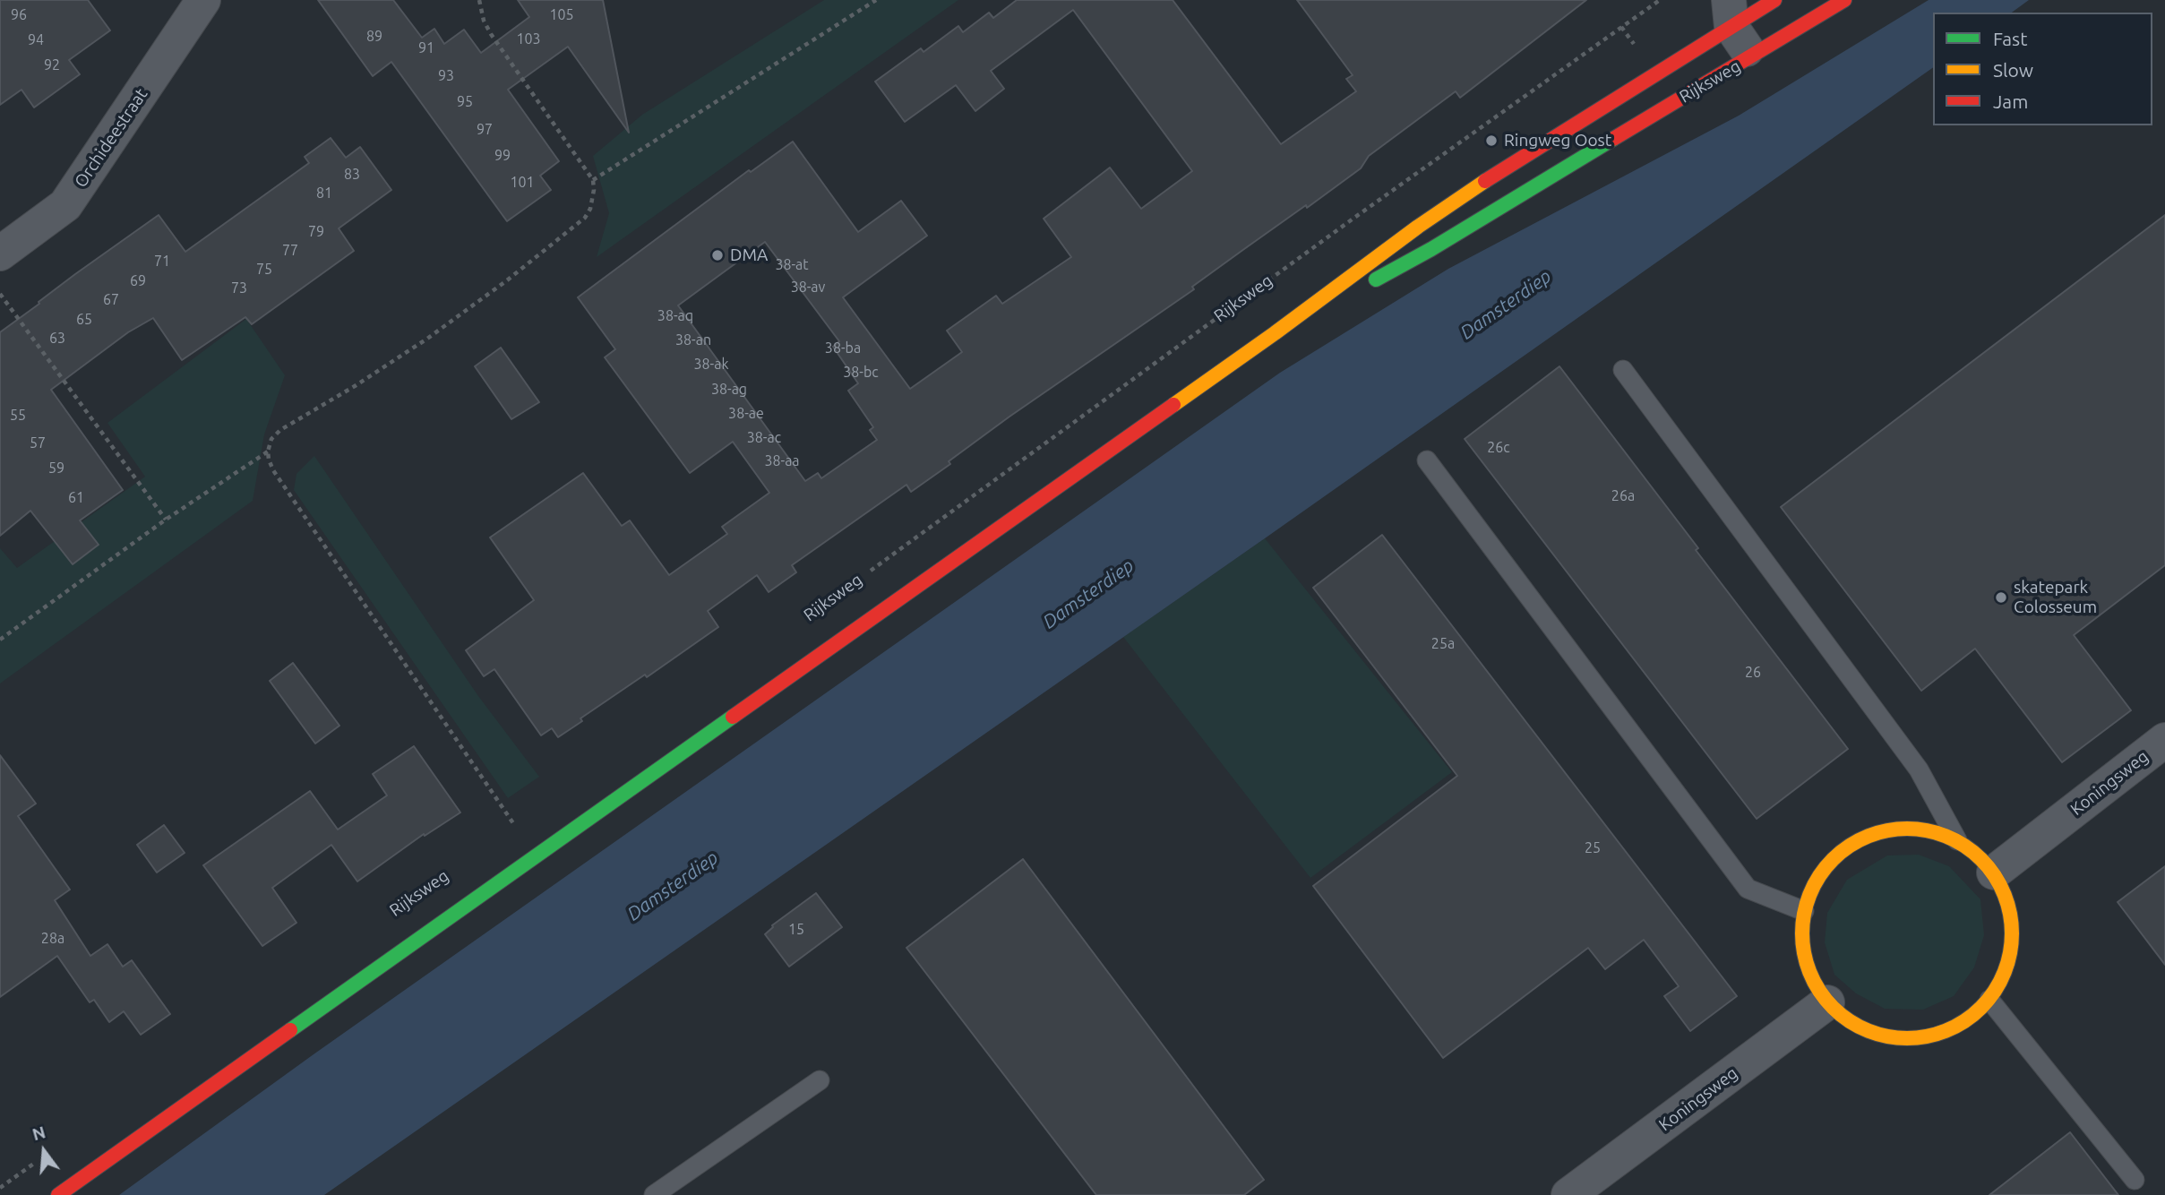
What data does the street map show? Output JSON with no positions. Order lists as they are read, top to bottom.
{
  "streets": {
    "main road": ["Rijksweg"],
    "street": ["Orchideestraat", "Koningsweg"]
  },
  "water": ["Damsterdiep"],
  "places": ["Ringweg Oost", "DMA", "skatepark Colosseum"],
  "house_numbers": [
    "96",
    "105",
    "89",
    "103",
    "94",
    "91",
    "92",
    "93",
    "95",
    "97",
    "99",
    "83",
    "101",
    "81",
    "79",
    "77",
    "71",
    "38-at",
    "75",
    "69",
    "38-av",
    "73",
    "67",
    "38-aq",
    "65",
    "63",
    "38-an",
    "38-ba",
    "38-ak",
    "38-bc",
    "38-ag",
    "38-ae",
    "55",
    "38-ac",
    "57",
    "26c",
    "38-aa",
    "59",
    "26a",
    "61",
    "25a",
    "26",
    "25",
    "15",
    "28a"
  ],
  "legend": ["Fast", "Slow", "Jam"],
  "north": "top"
}
